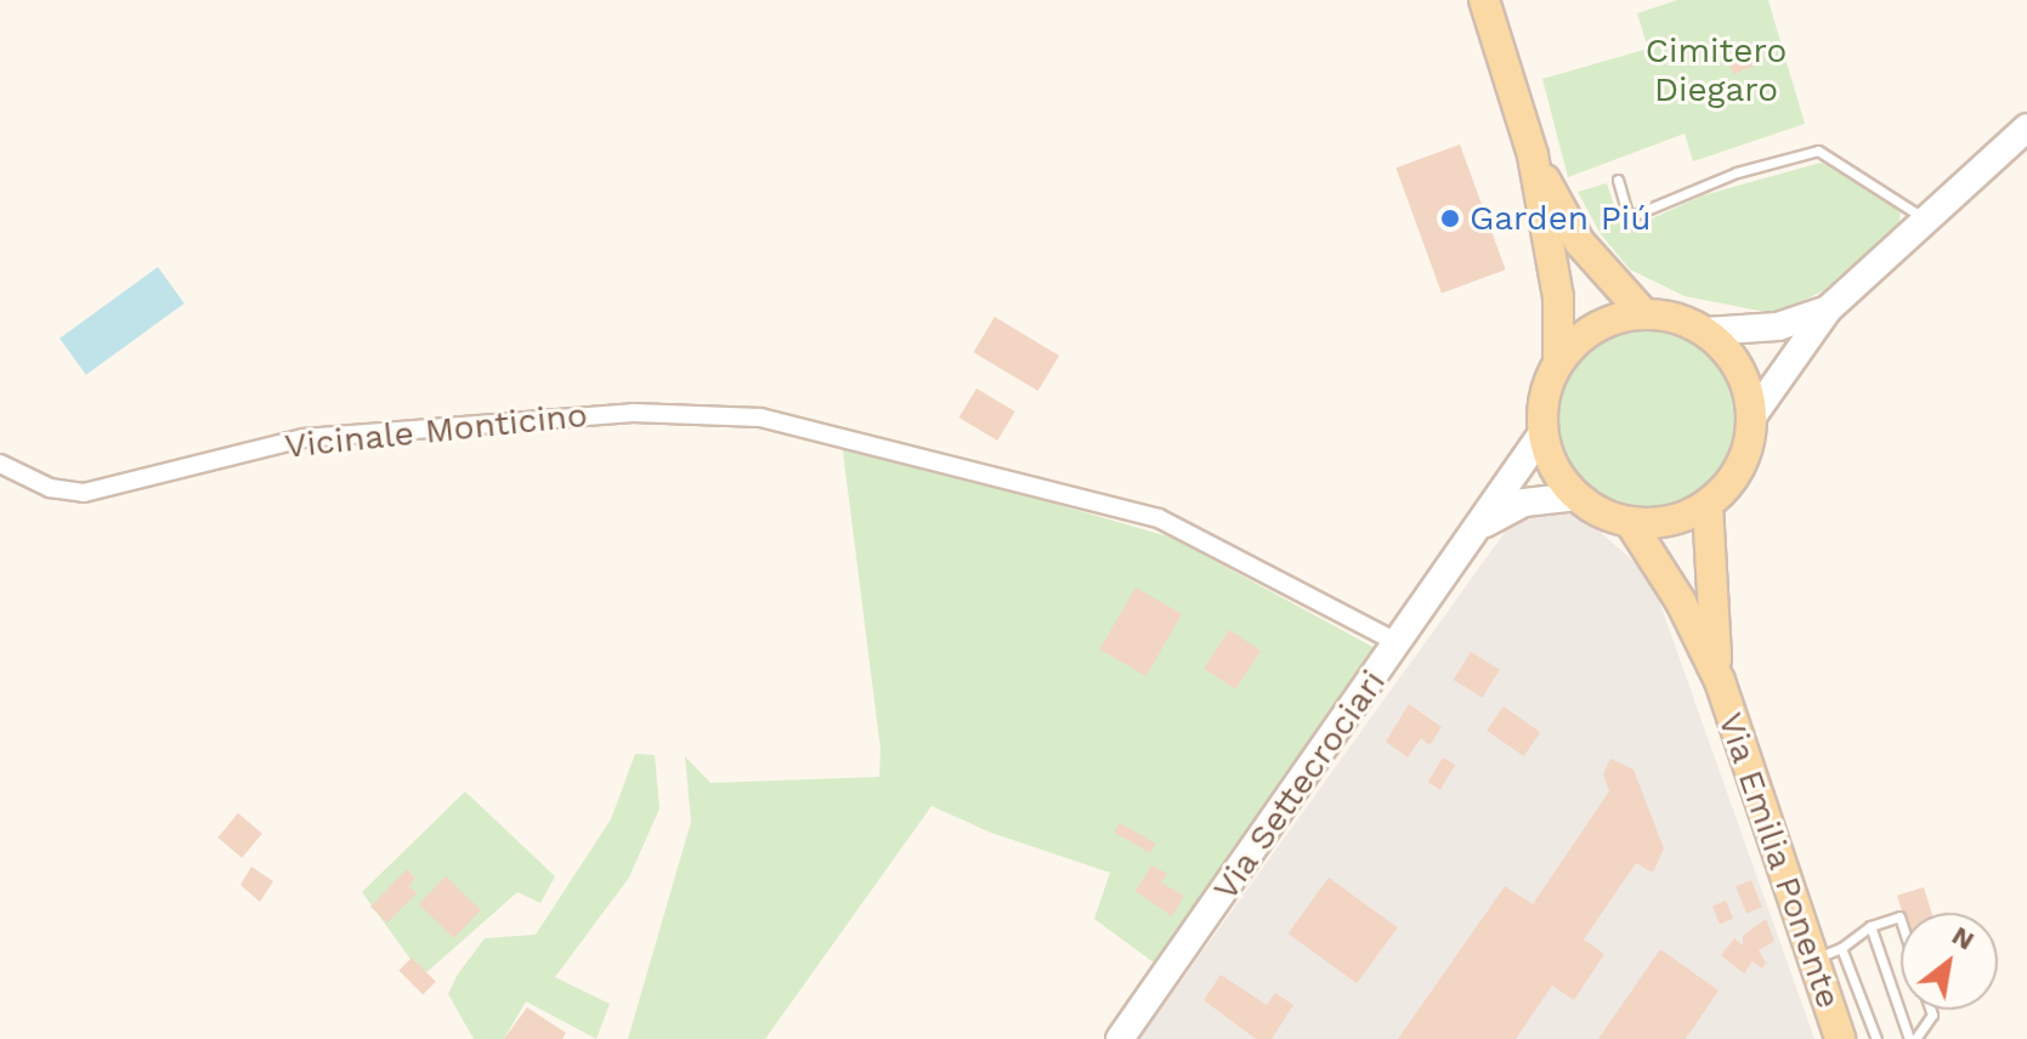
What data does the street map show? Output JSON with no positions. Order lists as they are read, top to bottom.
{
  "streets": {
    "main road": ["Via Settecrociari", "Via Emilia Ponente"],
    "street": ["Vicinale Monticino"]
  },
  "crossings": [
    ["Vicinale Monticino", "Via Settecrociari"],
    ["Via Settecrociari", "Via Emilia Ponente"]
  ],
  "parks": ["Cimitero Diegaro"],
  "places": ["Garden Piú"],
  "north": "top right"
}
